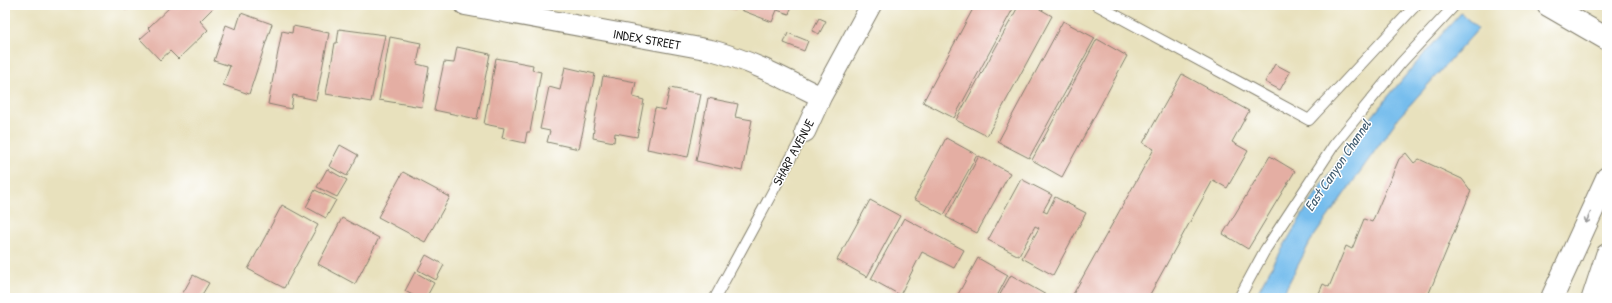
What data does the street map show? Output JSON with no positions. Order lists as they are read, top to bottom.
{
  "streets": {
    "street": ["INDEX STREET", "SHARP AVENUE"]
  },
  "crossings": [
    ["INDEX STREET", "SHARP AVENUE"]
  ],
  "water": ["East Canyon Channel"]
}
